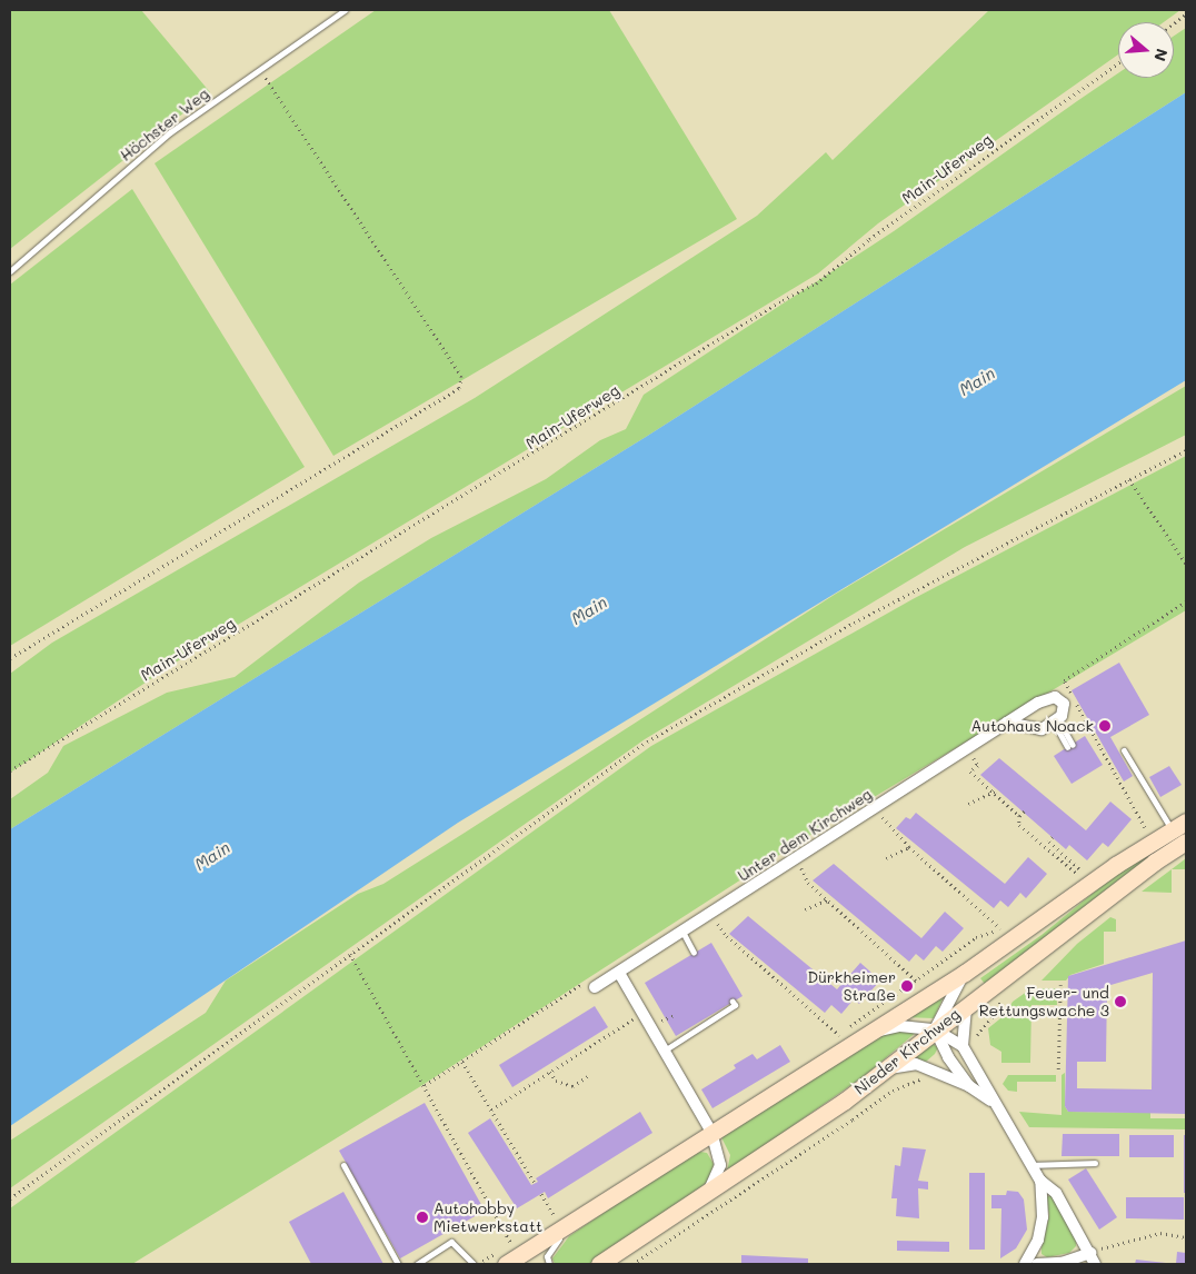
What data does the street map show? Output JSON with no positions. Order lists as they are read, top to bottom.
{
  "streets": {
    "main road": ["Nieder Kirchweg"],
    "street": ["Unter dem Kirchweg"],
    "lane": ["Höchster Weg"],
    "path": ["Main-Uferweg"]
  },
  "water": ["Main"],
  "places": [
    "Autohaus Noack",
    "Dürkheimer Straße",
    "Feuer- und Rettungswache 3",
    "Autohobby Mietwerkstatt"
  ],
  "north": "right"
}
